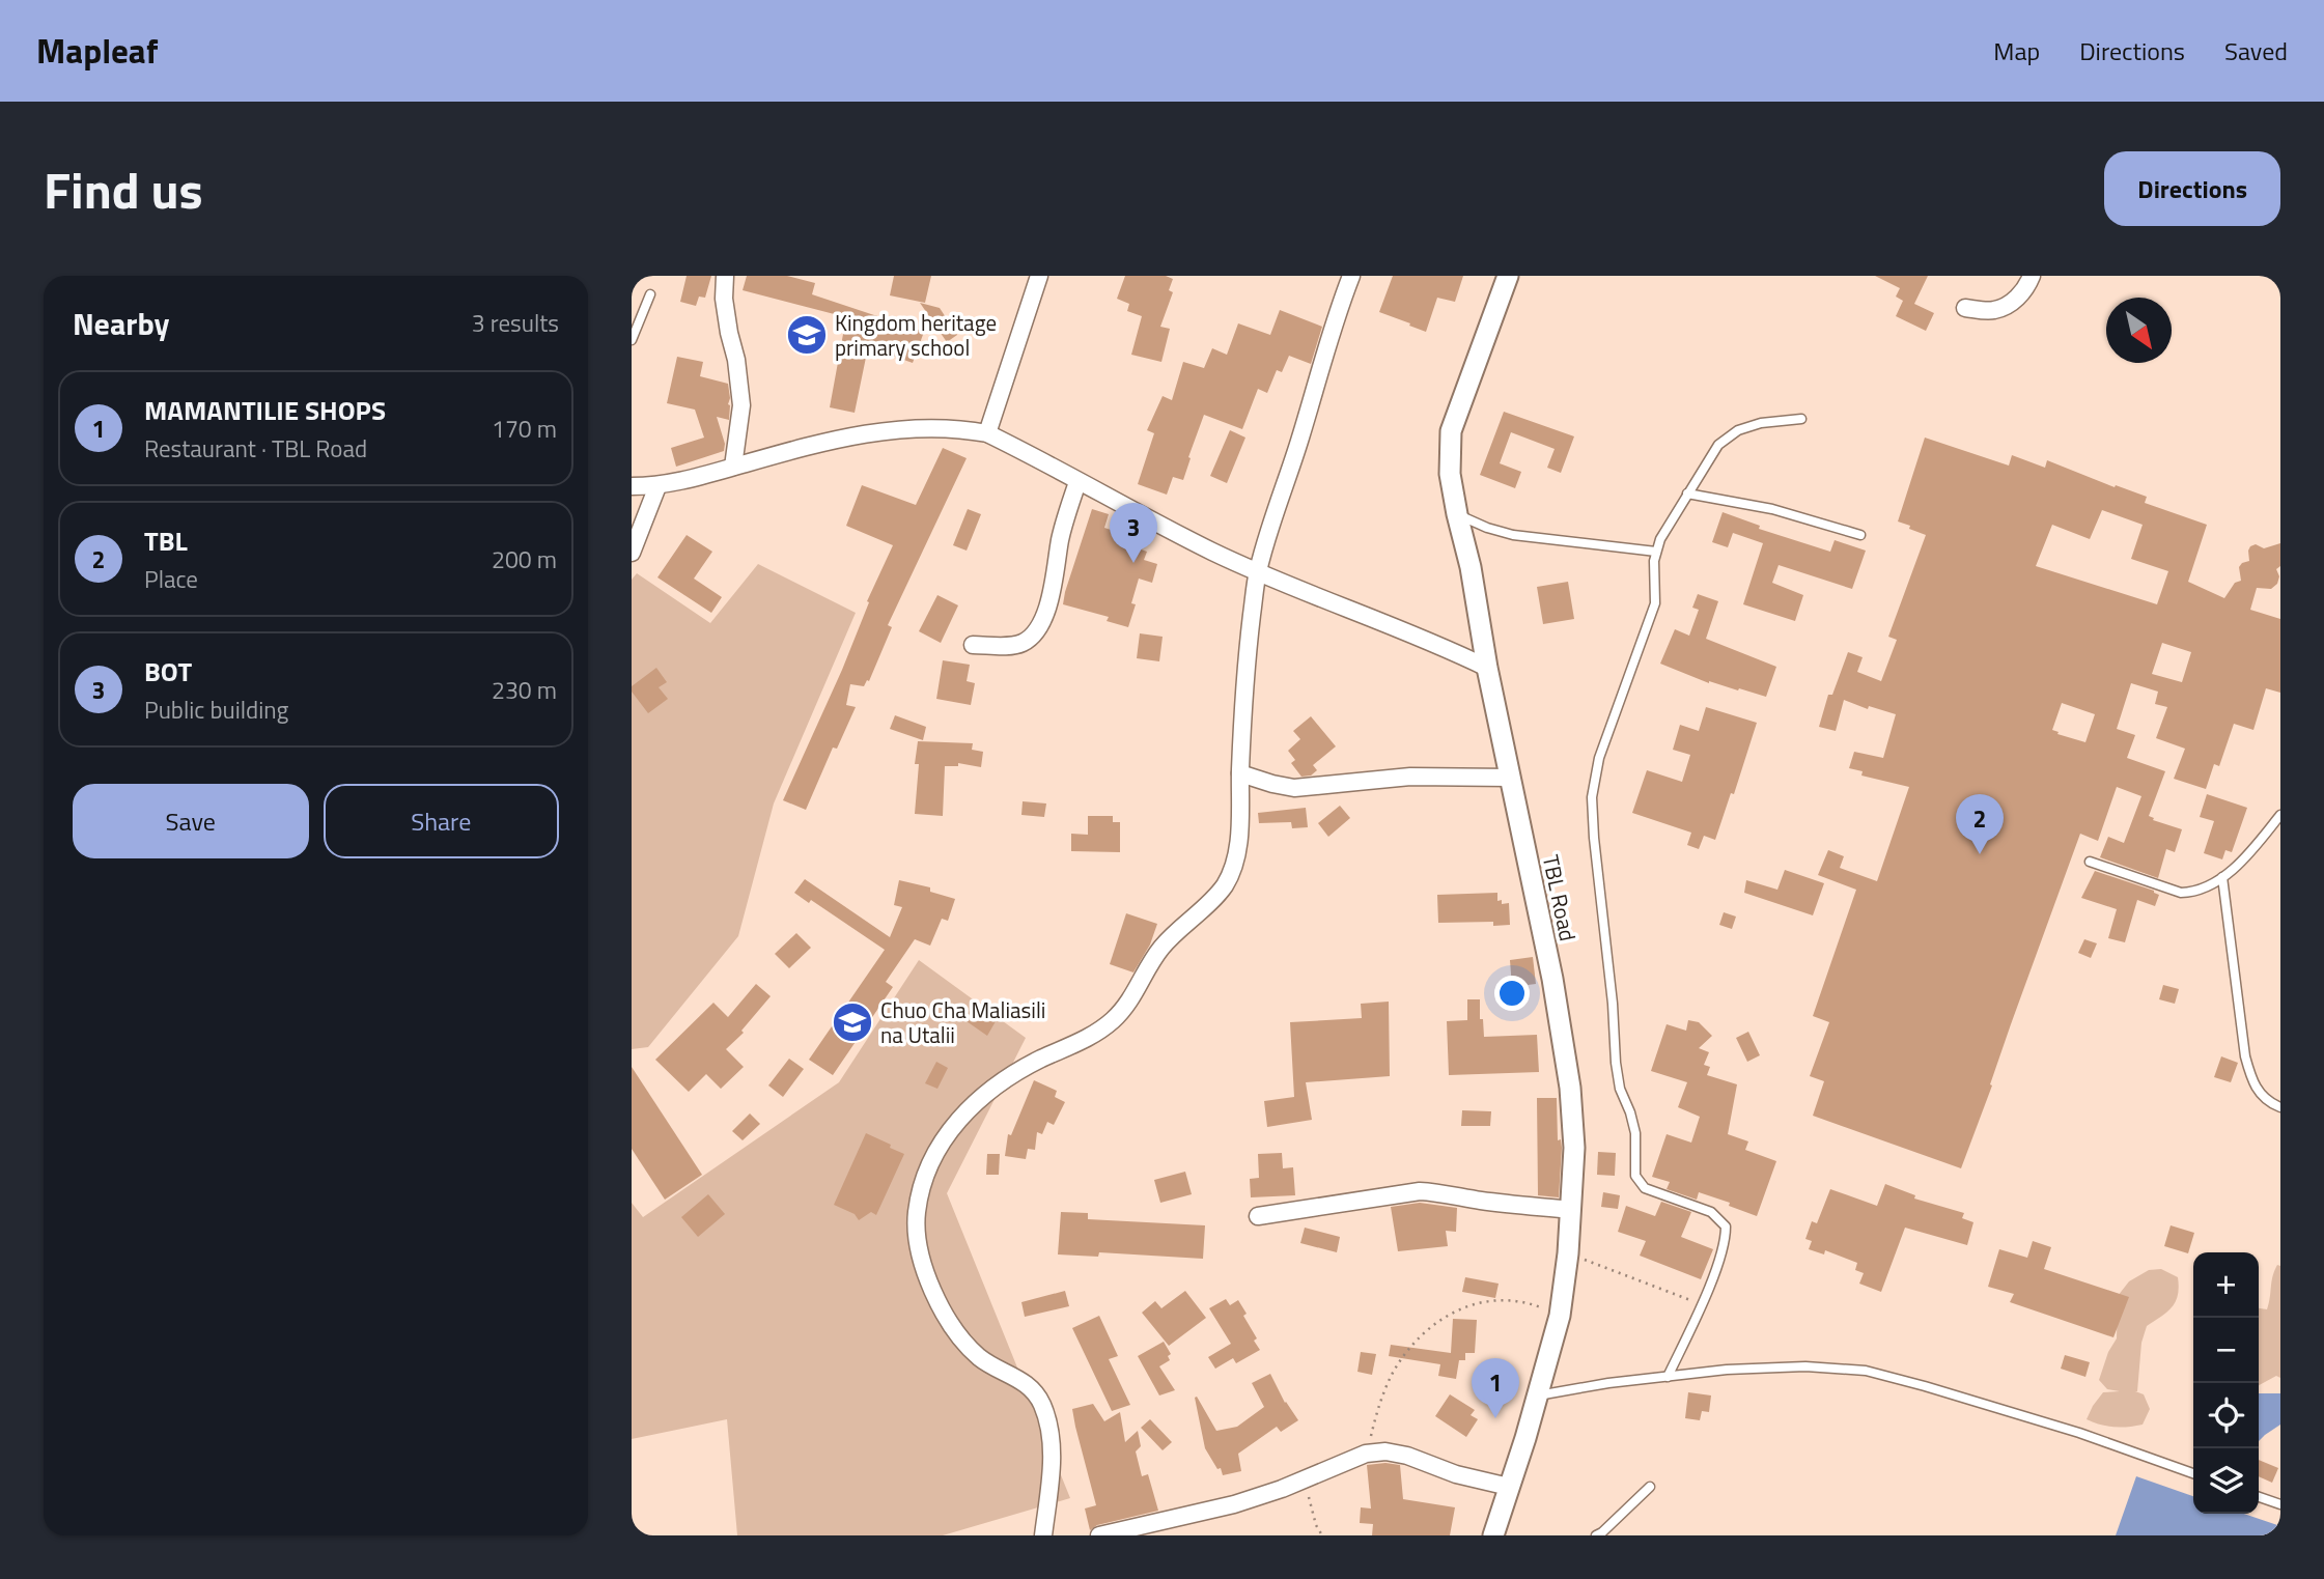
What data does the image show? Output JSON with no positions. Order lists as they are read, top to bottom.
{
  "streets": {
    "street": ["TBL Road"]
  },
  "places": {
    "school or university": ["Kingdom heritage primary school", "Chuo Cha Maliasili na Utalii"]
  },
  "north": "bottom right",
  "page": {
    "header": "Mapleaf",
    "nav": ["Map", "Directions", "Saved"],
    "title": "Find us",
    "buttons": [
      "Directions",
      ["Save", "Share"]
    ],
    "heading": ["Nearby", "3 results"],
    "list": [
      {
        "mark": "1",
        "name": "MAMANTILIE SHOPS",
        "note": "Restaurant · TBL Road",
        "value": "170 m"
      },
      {
        "mark": "2",
        "name": "TBL",
        "note": "Place",
        "value": "200 m"
      },
      {
        "mark": "3",
        "name": "BOT",
        "note": "Public building",
        "value": "230 m"
      }
    ],
    "pins": ["3", "2", "1"],
    "map_buttons": ["+", "−"]
  }
}
